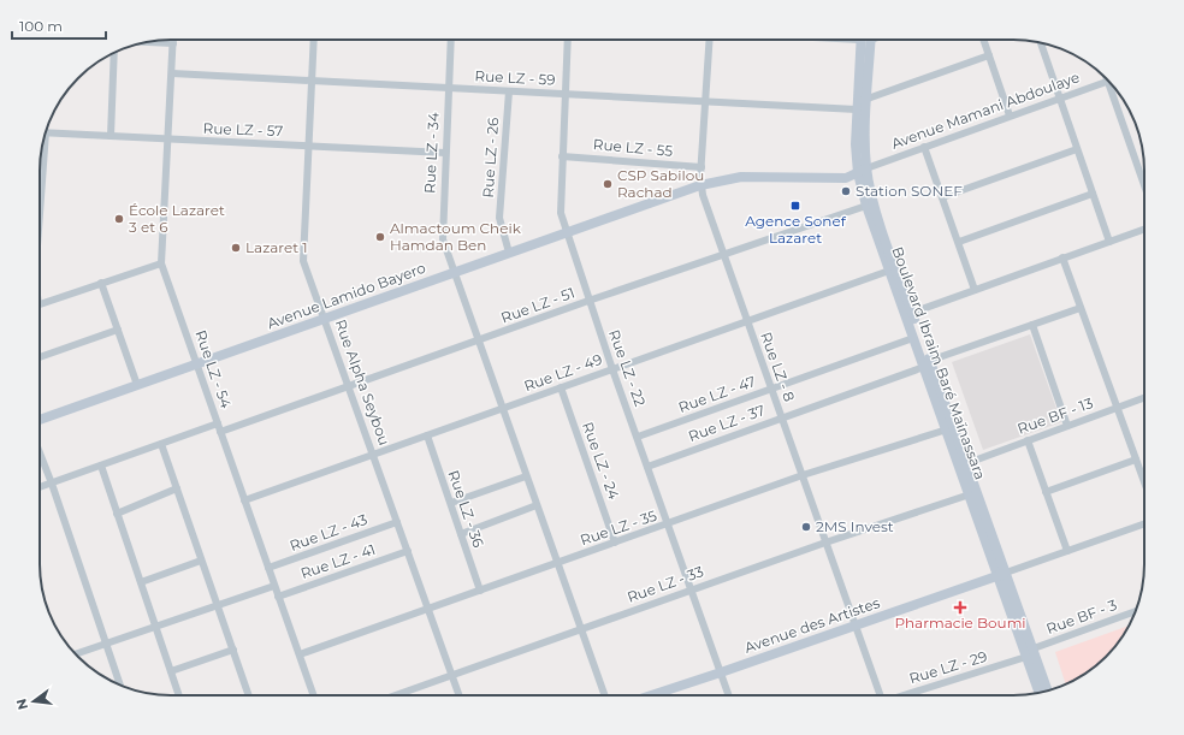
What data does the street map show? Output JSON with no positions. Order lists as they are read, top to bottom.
{
  "streets": {
    "main road": ["Avenue Lamido Bayero", "Boulevard Ibraim Baré Maïnassara", "Avenue des Artistes"],
    "street": [
      "Rue LZ - 59",
      "Avenue Mamani Abdoulaye",
      "Rue LZ - 57",
      "Rue LZ - 55",
      "Rue LZ - 34",
      "Rue LZ - 26",
      "Rue LZ - 51",
      "Rue LZ - 8",
      "Rue LZ - 22",
      "Rue LZ - 54",
      "Rue LZ - 49",
      "Rue Alpha Seybou",
      "Rue LZ - 47",
      "Rue BF - 13",
      "Rue LZ - 37",
      "Rue LZ - 24",
      "Rue LZ - 36",
      "Rue LZ - 35",
      "Rue LZ - 43",
      "Rue LZ - 41",
      "Rue LZ - 33",
      "Rue BF - 3",
      "Rue LZ - 29"
    ]
  },
  "crossings": [
    ["Rue LZ - 59", "Rue LZ - 34"],
    ["Rue LZ - 59", "Rue LZ - 26"],
    ["Rue LZ - 59", "Boulevard Ibraim Baré Maïnassara"],
    ["Rue LZ - 59", "Rue LZ - 8"],
    ["Rue LZ - 59", "Rue LZ - 22"],
    ["Rue LZ - 59", "Rue LZ - 54"],
    ["Rue LZ - 59", "Rue Alpha Seybou"],
    ["Avenue Mamani Abdoulaye", "Avenue Lamido Bayero"],
    ["Avenue Mamani Abdoulaye", "Boulevard Ibraim Baré Maïnassara"],
    ["Rue LZ - 57", "Rue LZ - 34"],
    ["Rue LZ - 57", "Rue LZ - 54"],
    ["Rue LZ - 57", "Rue Alpha Seybou"],
    ["Rue LZ - 55", "Rue LZ - 8"],
    ["Rue LZ - 55", "Rue LZ - 22"],
    ["Rue LZ - 34", "Avenue Lamido Bayero"],
    ["Rue LZ - 34", "Rue LZ - 51"],
    ["Rue LZ - 34", "Rue LZ - 49"],
    ["Rue LZ - 34", "Rue LZ - 35"],
    ["Rue LZ - 34", "Rue LZ - 33"],
    ["Rue LZ - 26", "Avenue Lamido Bayero"],
    ["Avenue Lamido Bayero", "Boulevard Ibraim Baré Maïnassara"],
    ["Avenue Lamido Bayero", "Rue LZ - 8"],
    ["Avenue Lamido Bayero", "Rue LZ - 22"],
    ["Avenue Lamido Bayero", "Rue LZ - 54"],
    ["Avenue Lamido Bayero", "Rue Alpha Seybou"],
    ["Rue LZ - 51", "Boulevard Ibraim Baré Maïnassara"],
    ["Rue LZ - 51", "Rue LZ - 8"],
    ["Rue LZ - 51", "Rue LZ - 22"],
    ["Rue LZ - 51", "Rue LZ - 54"],
    ["Rue LZ - 51", "Rue Alpha Seybou"],
    ["Boulevard Ibraim Baré Maïnassara", "Rue LZ - 49"],
    ["Boulevard Ibraim Baré Maïnassara", "Rue LZ - 47"],
    ["Boulevard Ibraim Baré Maïnassara", "Rue BF - 13"],
    ["Boulevard Ibraim Baré Maïnassara", "Rue LZ - 37"],
    ["Boulevard Ibraim Baré Maïnassara", "Rue LZ - 35"],
    ["Boulevard Ibraim Baré Maïnassara", "Rue LZ - 33"],
    ["Boulevard Ibraim Baré Maïnassara", "Rue BF - 3"],
    ["Boulevard Ibraim Baré Maïnassara", "Avenue des Artistes"],
    ["Boulevard Ibraim Baré Maïnassara", "Rue LZ - 29"],
    ["Rue LZ - 8", "Rue LZ - 49"],
    ["Rue LZ - 8", "Rue LZ - 47"],
    ["Rue LZ - 8", "Rue LZ - 37"],
    ["Rue LZ - 8", "Rue LZ - 35"],
    ["Rue LZ - 8", "Rue LZ - 33"],
    ["Rue LZ - 8", "Avenue des Artistes"],
    ["Rue LZ - 22", "Rue LZ - 49"],
    ["Rue LZ - 22", "Rue LZ - 47"],
    ["Rue LZ - 22", "Rue LZ - 37"],
    ["Rue LZ - 22", "Rue LZ - 35"],
    ["Rue LZ - 22", "Rue LZ - 33"],
    ["Rue LZ - 22", "Avenue des Artistes"],
    ["Rue LZ - 54", "Rue LZ - 49"],
    ["Rue LZ - 54", "Rue LZ - 35"],
    ["Rue LZ - 54", "Rue LZ - 43"],
    ["Rue LZ - 54", "Rue LZ - 41"],
    ["Rue LZ - 49", "Rue Alpha Seybou"],
    ["Rue LZ - 49", "Rue LZ - 24"],
    ["Rue LZ - 49", "Rue LZ - 36"],
    ["Rue Alpha Seybou", "Rue LZ - 35"],
    ["Rue Alpha Seybou", "Rue LZ - 43"],
    ["Rue Alpha Seybou", "Rue LZ - 41"],
    ["Rue Alpha Seybou", "Rue LZ - 33"],
    ["Rue LZ - 24", "Rue LZ - 35"],
    ["Rue LZ - 36", "Rue LZ - 35"]
  ],
  "places": {
    "other": [
      "CSP Sabilou Rachad",
      "Station SONEF",
      "École Lazaret 3 et 6",
      "Almactoum Cheik Hamdan Ben",
      "Lazaret 1",
      "2MS Invest"
    ],
    "transit": ["Agence Sonef Lazaret"],
    "health": ["Pharmacie Boumi"]
  },
  "scale_bar": "100 m",
  "north": "left"
}
